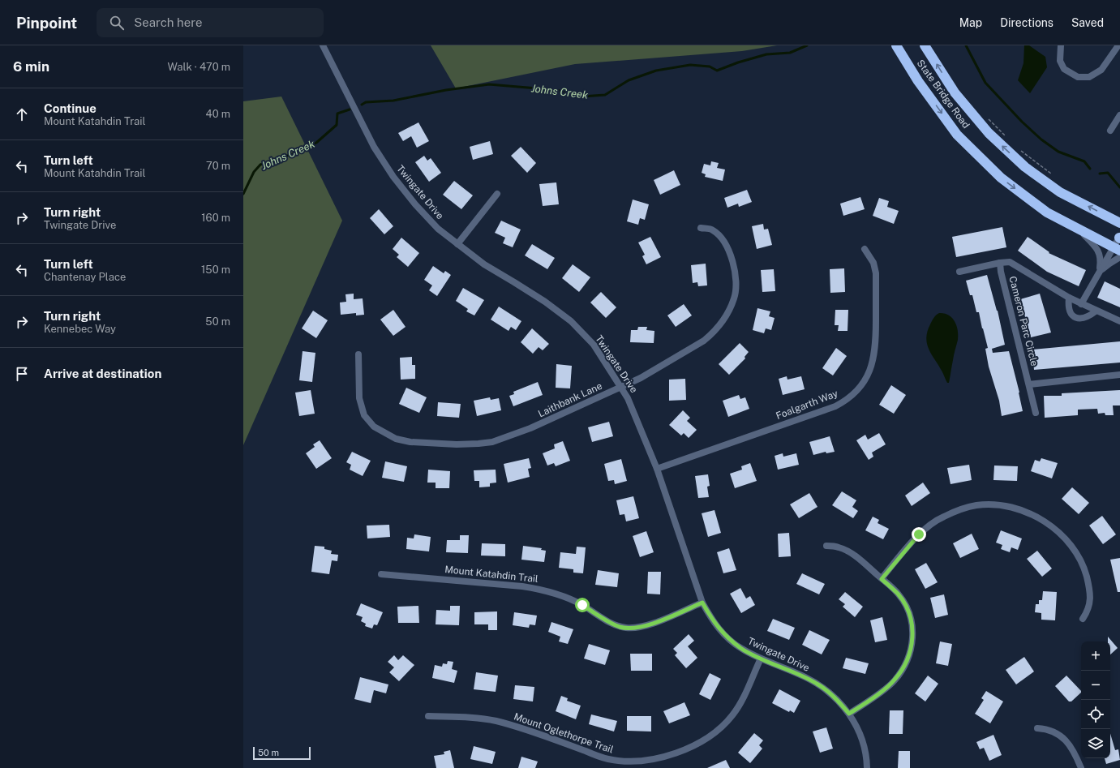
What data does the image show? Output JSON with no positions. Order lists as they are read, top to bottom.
{
  "streets": {
    "highway": ["State Bridge Road"],
    "street": [
      "Twingate Drive",
      "Cameron Parc Circle",
      "Laithbank Lane",
      "Foalgarth Way",
      "Mount Katahdin Trail",
      "Mount Oglethorpe Trail"
    ]
  },
  "crossings": [
    ["Twingate Drive", "Laithbank Lane"],
    ["Twingate Drive", "Foalgarth Way"],
    ["Twingate Drive", "Mount Katahdin Trail"],
    ["Twingate Drive", "Mount Oglethorpe Trail"]
  ],
  "water": ["Johns Creek"],
  "scale_bar": "50 m",
  "page": {
    "header": "Pinpoint",
    "search": "Search here",
    "nav": ["Map", "Directions", "Saved"],
    "heading": ["6 min", "Walk · 470 m"],
    "list": [
      ["Continue", "Mount Katahdin Trail", "40 m"],
      ["Turn left", "Mount Katahdin Trail", "70 m"],
      ["Turn right", "Twingate Drive", "160 m"],
      ["Turn left", "Chantenay Place", "150 m"],
      ["Turn right", "Kennebec Way", "50 m"],
      "Arrive at destination"
    ],
    "map_buttons": ["+", "−"],
    "scale": "50 m"
  }
}
